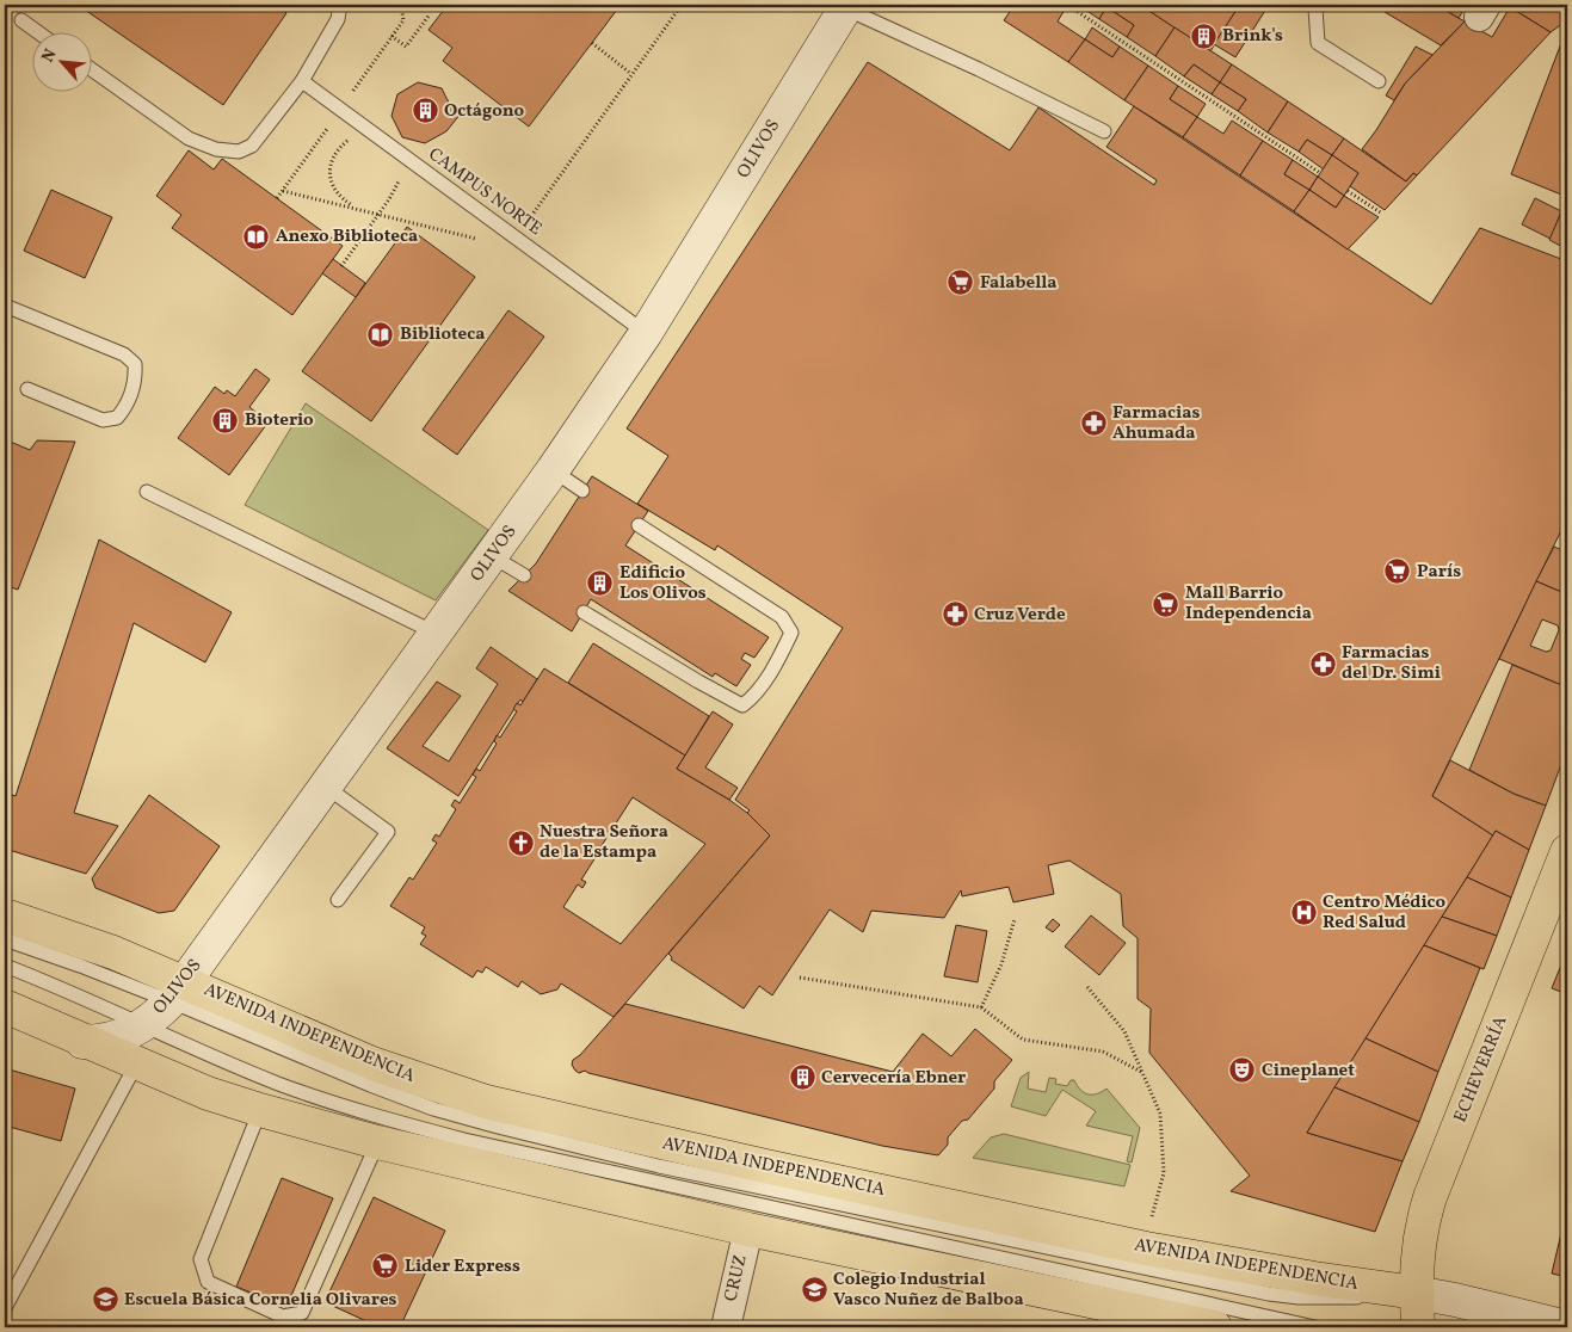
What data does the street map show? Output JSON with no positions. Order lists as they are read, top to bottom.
{
  "streets": {
    "main road": ["AVENIDA INDEPENDENCIA", "ECHEVERRÍA"],
    "street": ["OLIVOS", "CRUZ"],
    "lane": ["CAMPUS NORTE"]
  },
  "crossings": [
    ["OLIVOS", "CAMPUS NORTE"],
    ["OLIVOS", "AVENIDA INDEPENDENCIA"],
    ["AVENIDA INDEPENDENCIA", "ECHEVERRÍA"]
  ],
  "places": {
    "building": [
      "Brink's",
      "Octágono",
      "Bioterio",
      "Edificio Los Olivos",
      "Cervecería Ebner"
    ],
    "library": ["Anexo Biblioteca", "Biblioteca"],
    "supermarket": [
      "Falabella",
      "París",
      "Mall Barrio Independencia",
      "Lider Express"
    ],
    "pharmacy": ["Farmacias Ahumada", "Cruz Verde", "Farmacias del Dr. Simi"],
    "church": ["Nuestra Señora de la Estampa"],
    "hospital": ["Centro Médico Red Salud"],
    "theatre": ["Cineplanet"],
    "school or university": ["Colegio Industrial Vasco Nuñez de Balboa", "Escuela Básica Cornelia Olivares"]
  },
  "north": "top left"
}
